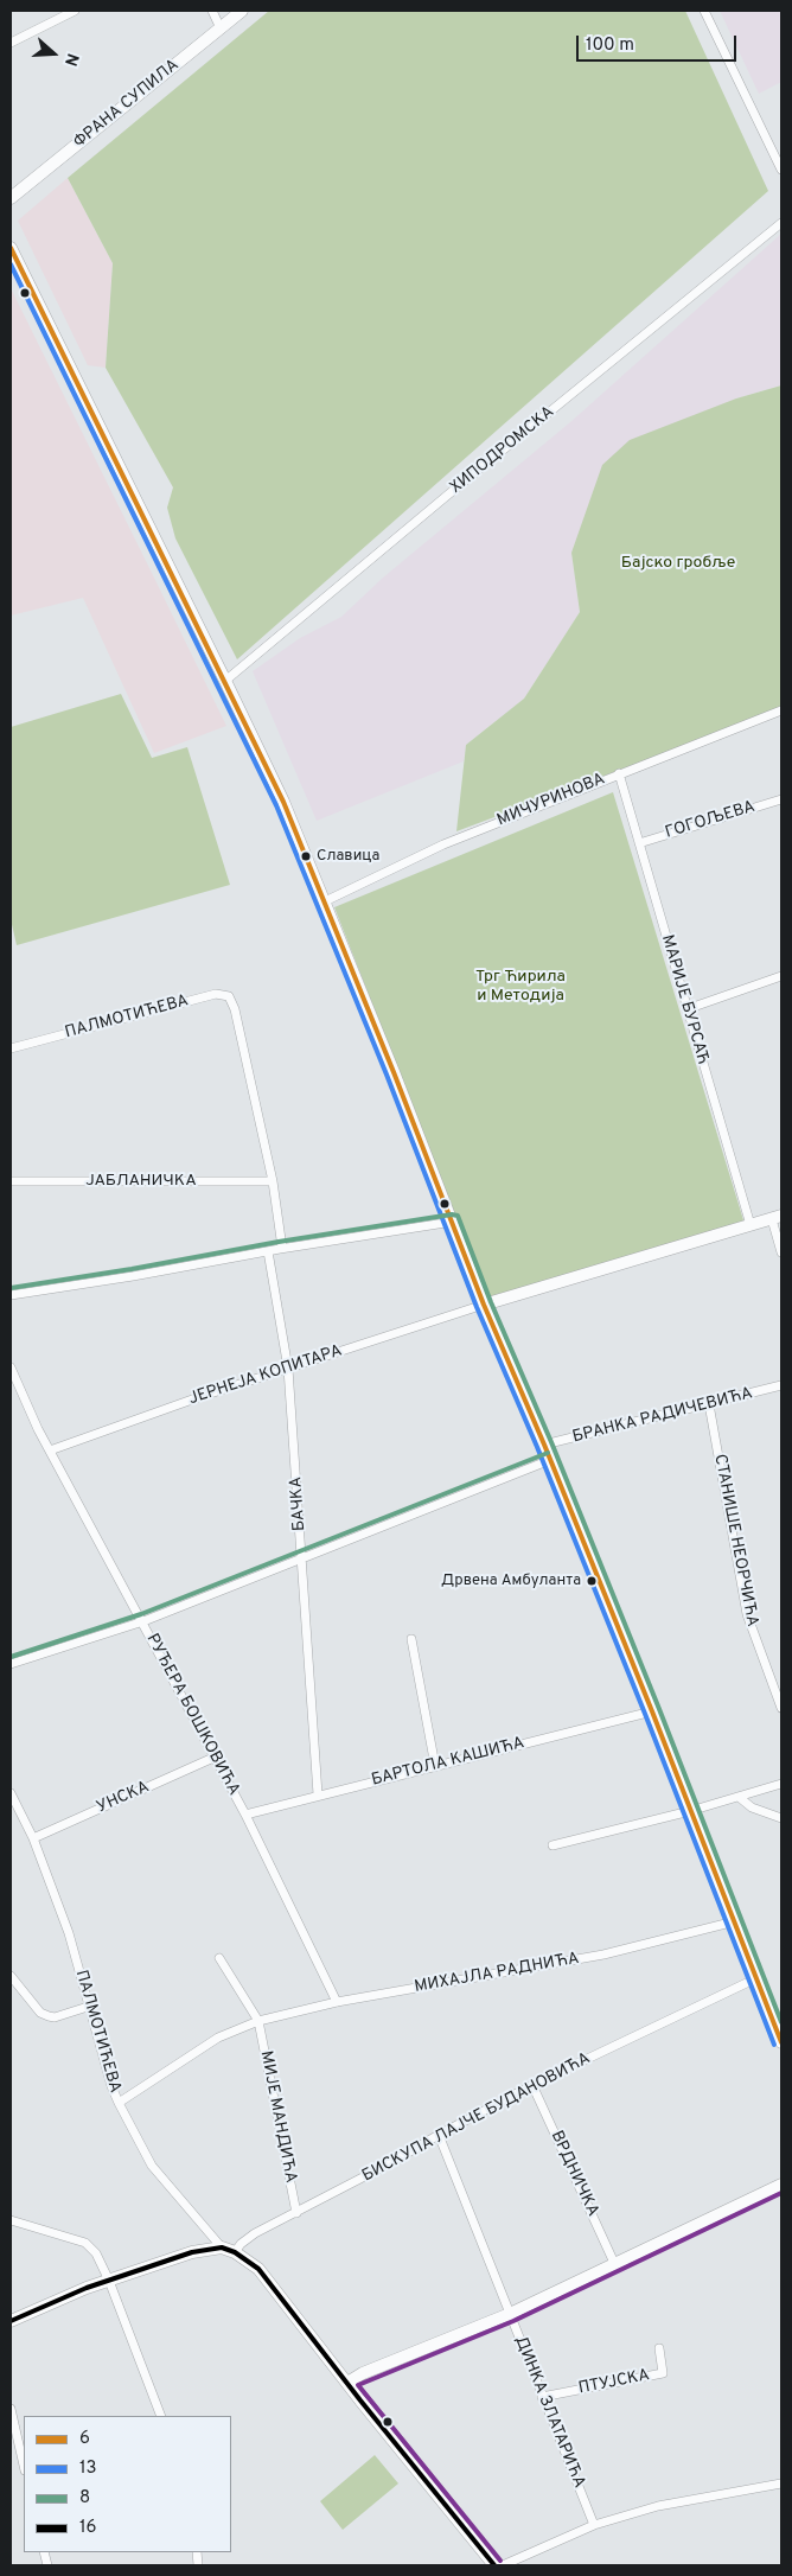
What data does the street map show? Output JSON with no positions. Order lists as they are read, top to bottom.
{
  "streets": {
    "main road": ["ФРАНА СУПИЛА"],
    "street": [
      "ХИПОДРОМСКА",
      "МИЧУРИНОВА",
      "ГОГОЉЕВА",
      "МАРИЈЕ БУРСАЋ",
      "ПАЛМОТИЋЕВА",
      "ЈАБЛАНИЧКА",
      "ЈЕРНЕЈА КОПИТАРА",
      "БРАНКА РАДИЧЕВИЋА",
      "БАЧКА",
      "СТАНИШЕ НЕОРЧИЋА",
      "РУЂЕРА БОШКОВИЋА",
      "БАРТОЛА КАШИЋА",
      "УНСКА",
      "МИХАЈЛА РАДНИЋА",
      "МИЈЕ МАНДИЋА",
      "БИСКУПА ЛАЈЧЕ БУДАНОВИЋА",
      "ВРДНИЧКА",
      "ПТУЈСКА",
      "ДИНКА ЗЛАТАРИЋА"
    ]
  },
  "crossings": [
    ["МИЧУРИНОВА", "МАРИЈЕ БУРСАЋ"],
    ["ГОГОЉЕВА", "МАРИЈЕ БУРСАЋ"],
    ["ПАЛМОТИЋЕВА", "ЈАБЛАНИЧКА"],
    ["ПАЛМОТИЋЕВА", "УНСКА"],
    ["ПАЛМОТИЋЕВА", "МИХАЈЛА РАДНИЋА"],
    ["ЈЕРНЕЈА КОПИТАРА", "БАЧКА"],
    ["ЈЕРНЕЈА КОПИТАРА", "РУЂЕРА БОШКОВИЋА"],
    ["БРАНКА РАДИЧЕВИЋА", "СТАНИШЕ НЕОРЧИЋА"],
    ["БАЧКА", "БАРТОЛА КАШИЋА"],
    ["РУЂЕРА БОШКОВИЋА", "БАРТОЛА КАШИЋА"],
    ["РУЂЕРА БОШКОВИЋА", "УНСКА"],
    ["РУЂЕРА БОШКОВИЋА", "МИХАЈЛА РАДНИЋА"],
    ["МИХАЈЛА РАДНИЋА", "МИЈЕ МАНДИЋА"],
    ["МИЈЕ МАНДИЋА", "БИСКУПА ЛАЈЧЕ БУДАНОВИЋА"],
    ["БИСКУПА ЛАЈЧЕ БУДАНОВИЋА", "ВРДНИЧКА"],
    ["БИСКУПА ЛАЈЧЕ БУДАНОВИЋА", "ДИНКА ЗЛАТАРИЋА"],
    ["ПТУЈСКА", "ДИНКА ЗЛАТАРИЋА"]
  ],
  "parks": ["Бајско гробље", "Трг Ћирила и Методија"],
  "places": ["Славица", "Дрвена Амбуланта"],
  "lines": [
    "transit line 6",
    "transit line 13",
    "transit line 8",
    "transit line 16"
  ],
  "legend": [
    "6",
    "13",
    "8",
    "16"
  ],
  "scale_bar": "100 m",
  "north": "right"
}
